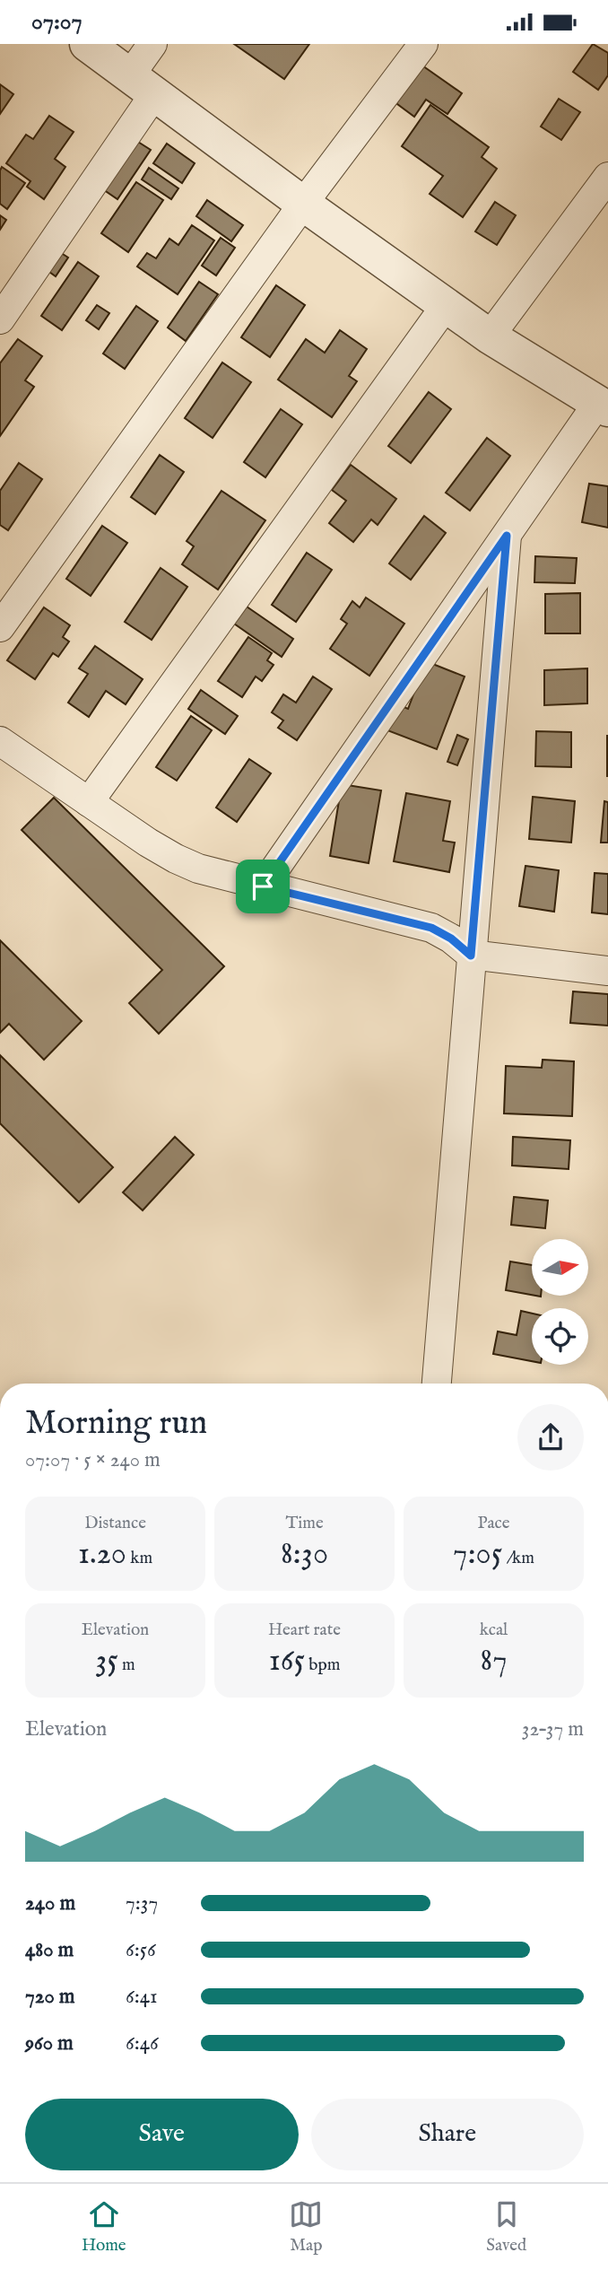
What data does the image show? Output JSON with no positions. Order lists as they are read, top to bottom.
{
  "north": "right",
  "page": {
    "status": "07:07",
    "heading": ["Morning run", "07:07 · 5 × 240 m"],
    "stats": [
      ["Distance", "1.20 km"],
      ["Time", "8:30"],
      ["Pace", "7:05 /km"],
      ["Elevation", "35 m"],
      ["Heart rate", "165 bpm"],
      ["kcal", "87"]
    ],
    "chart": ["Elevation", "32–37 m"],
    "list": [
      {
        "name": "240 m",
        "note": "7:37"
      },
      {
        "name": "480 m",
        "note": "6:56"
      },
      {
        "name": "720 m",
        "note": "6:41"
      },
      {
        "name": "960 m",
        "note": "6:46"
      }
    ],
    "buttons": ["Save", "Share"],
    "tabs": ["Home", "Map", "Saved"]
  }
}
